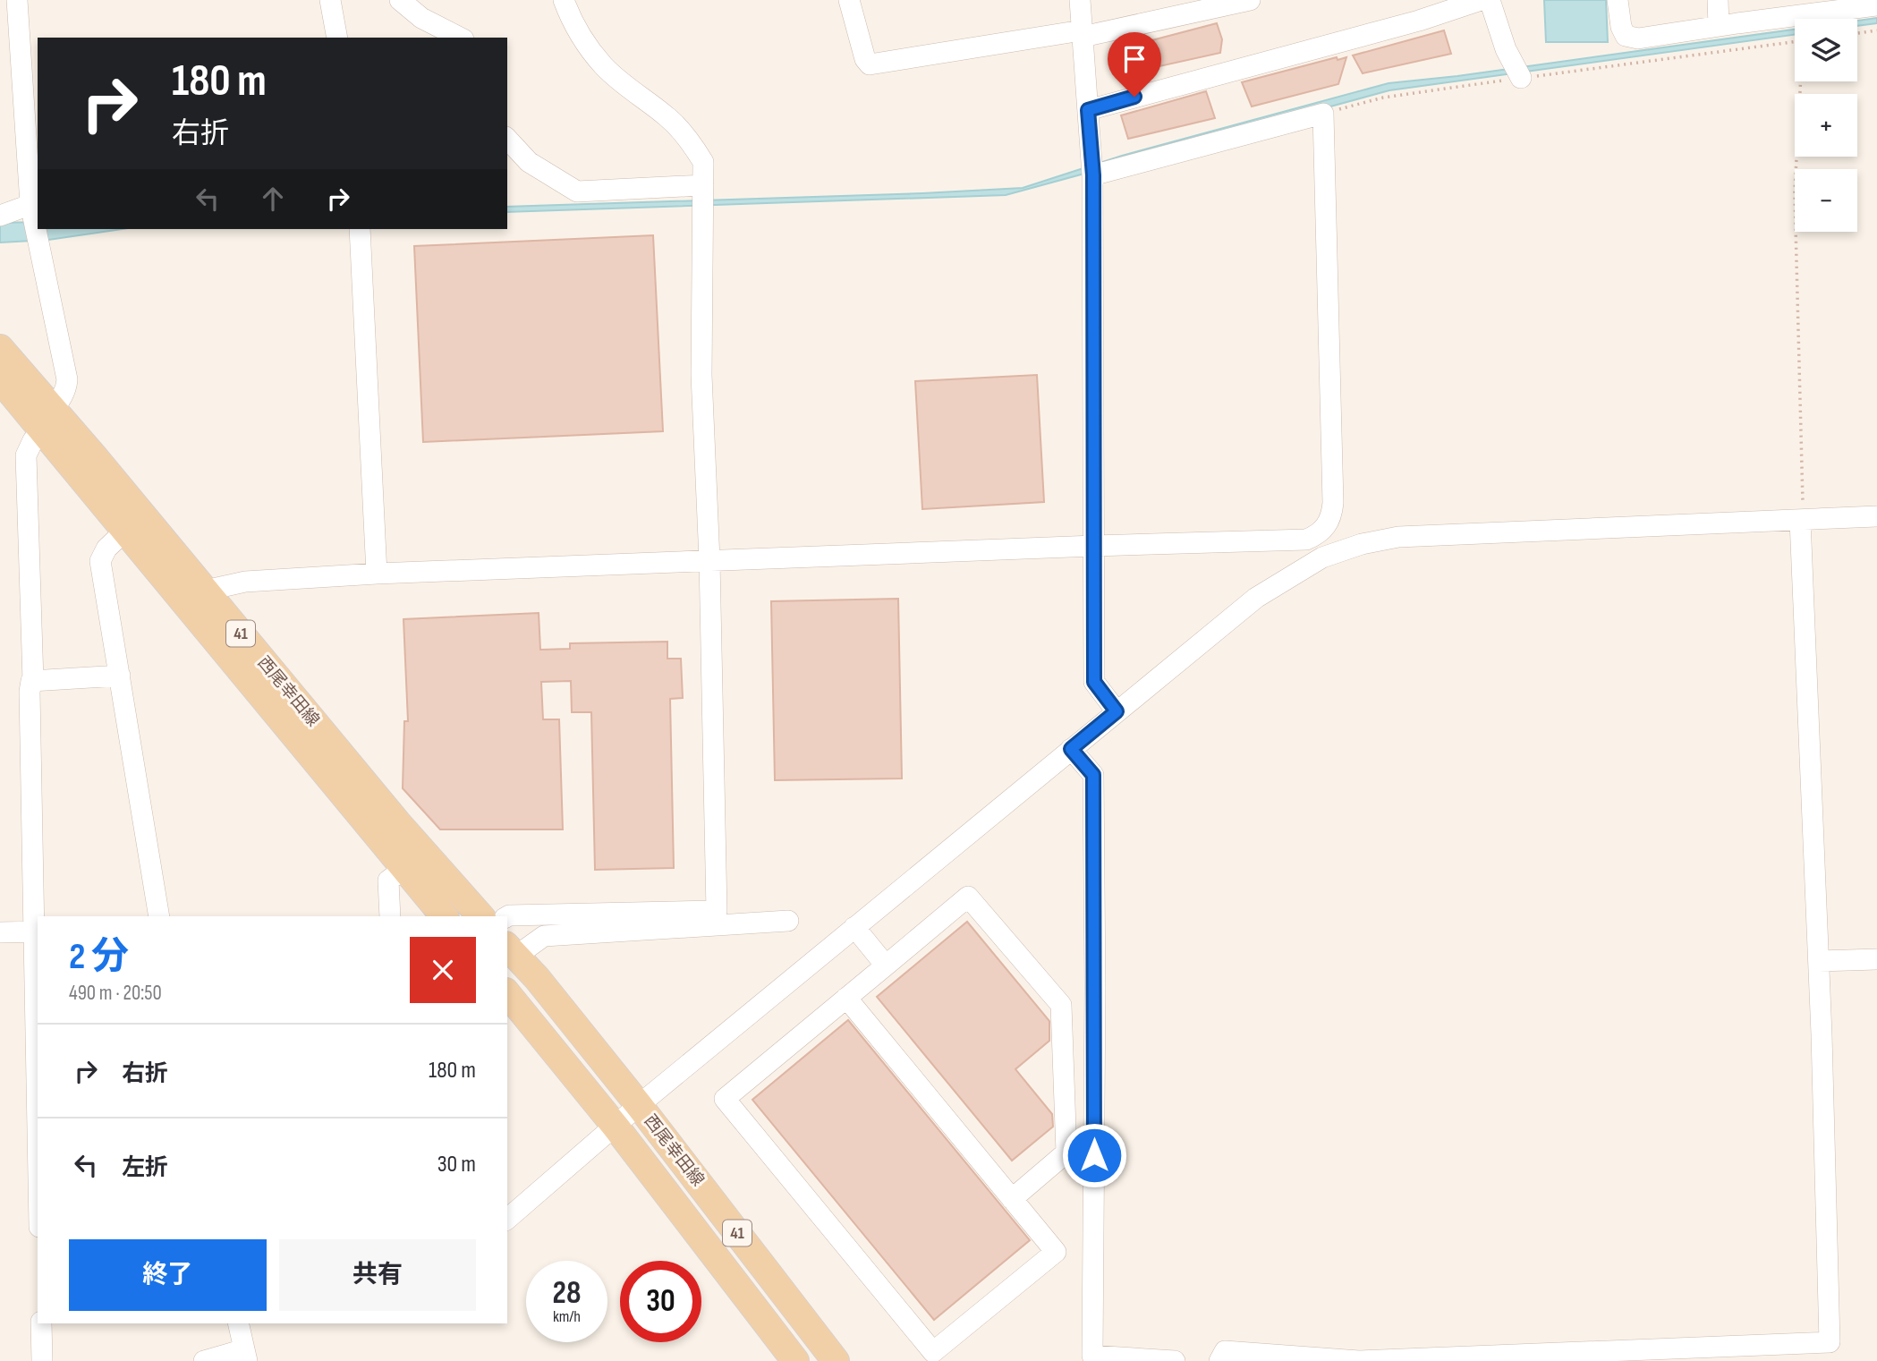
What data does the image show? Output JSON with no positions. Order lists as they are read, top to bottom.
{
  "streets": {
    "main road": ["41", "西尾幸田線"]
  },
  "page": {
    "map_buttons": ["+", "−"],
    "turn": ["180 m", "右折"],
    "heading": ["2 分", "490 m · 20:50"],
    "list": [
      {
        "name": "右折",
        "value": "180 m"
      },
      {
        "name": "左折",
        "value": "30 m"
      }
    ],
    "buttons": ["終了", "共有"],
    "speed": "28 km/h",
    "limit": "30"
  }
}
